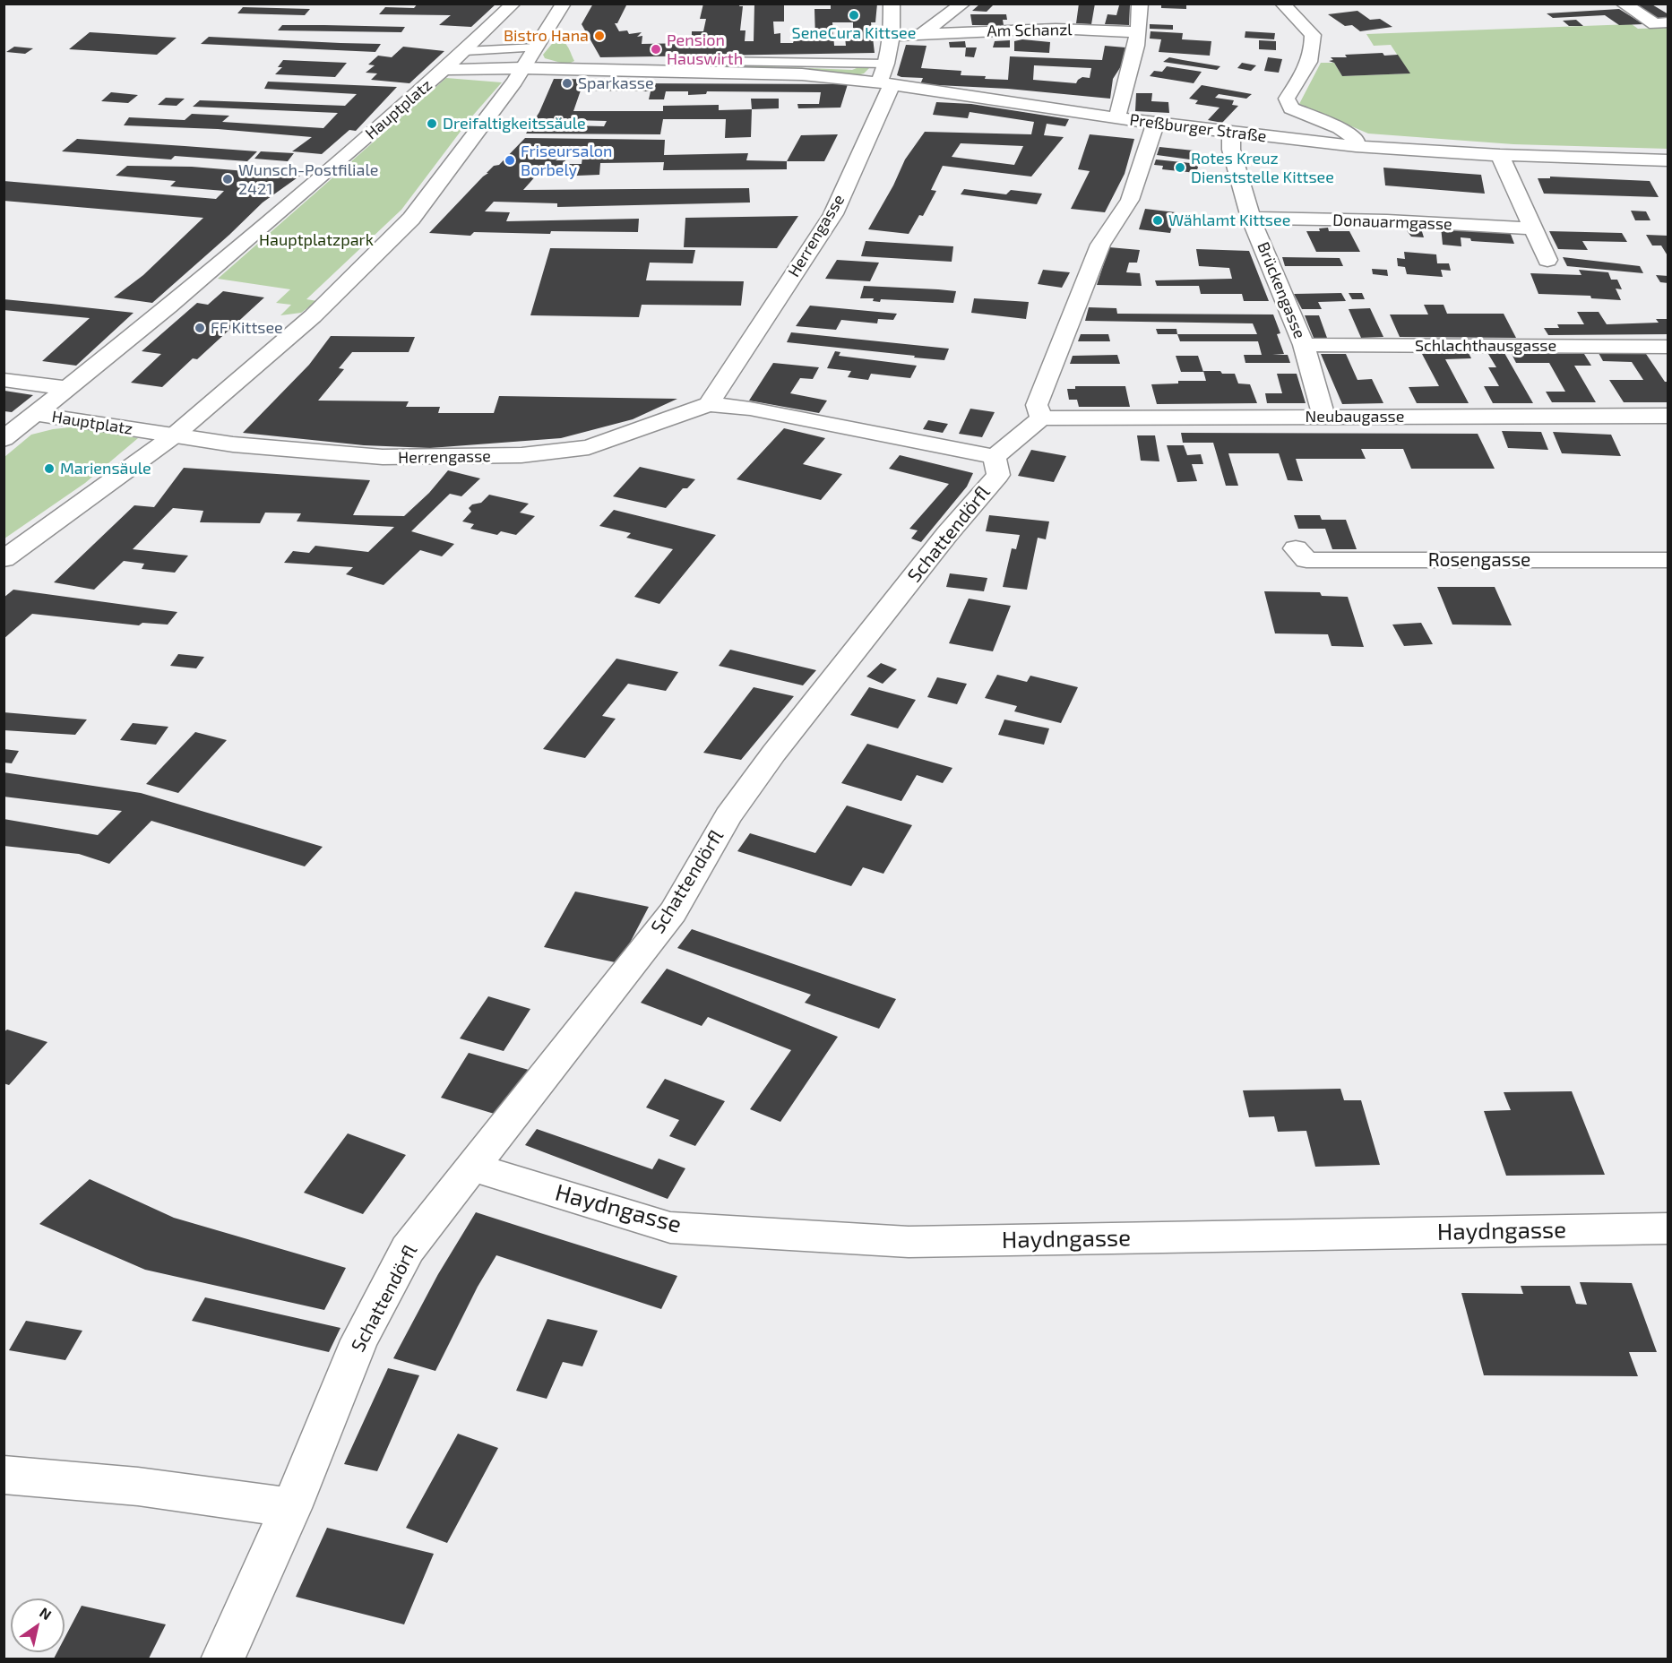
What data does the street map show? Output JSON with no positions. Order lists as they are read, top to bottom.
{
  "streets": {
    "street": [
      "Am Schanzl",
      "Hauptplatz",
      "Preßburger Straße",
      "Donauarmgasse",
      "Herrengasse",
      "Brückengasse",
      "Schlachthausgasse",
      "Neubaugasse",
      "Schattendörfl",
      "Rosengasse",
      "Haydngasse"
    ]
  },
  "crossings": [
    ["Am Schanzl", "Herrengasse"],
    ["Hauptplatz", "Preßburger Straße"],
    ["Hauptplatz", "Herrengasse"],
    ["Preßburger Straße", "Herrengasse"],
    ["Preßburger Straße", "Brückengasse"],
    ["Donauarmgasse", "Brückengasse"],
    ["Herrengasse", "Schattendörfl"],
    ["Brückengasse", "Schlachthausgasse"],
    ["Brückengasse", "Neubaugasse"],
    ["Schattendörfl", "Haydngasse"]
  ],
  "parks": ["Hauptplatzpark"],
  "places": [
    "SeneCura Kittsee",
    "Bistro Hana",
    "Pension Hauswirth",
    "Sparkasse",
    "Dreifaltigkeitssäule",
    "Friseursalon Borbely",
    "Rotes Kreuz Dienststelle Kittsee",
    "Wunsch-Postfiliale 2421",
    "Wählamt Kittsee",
    "FF Kittsee",
    "Mariensäule"
  ],
  "north": "top right"
}
